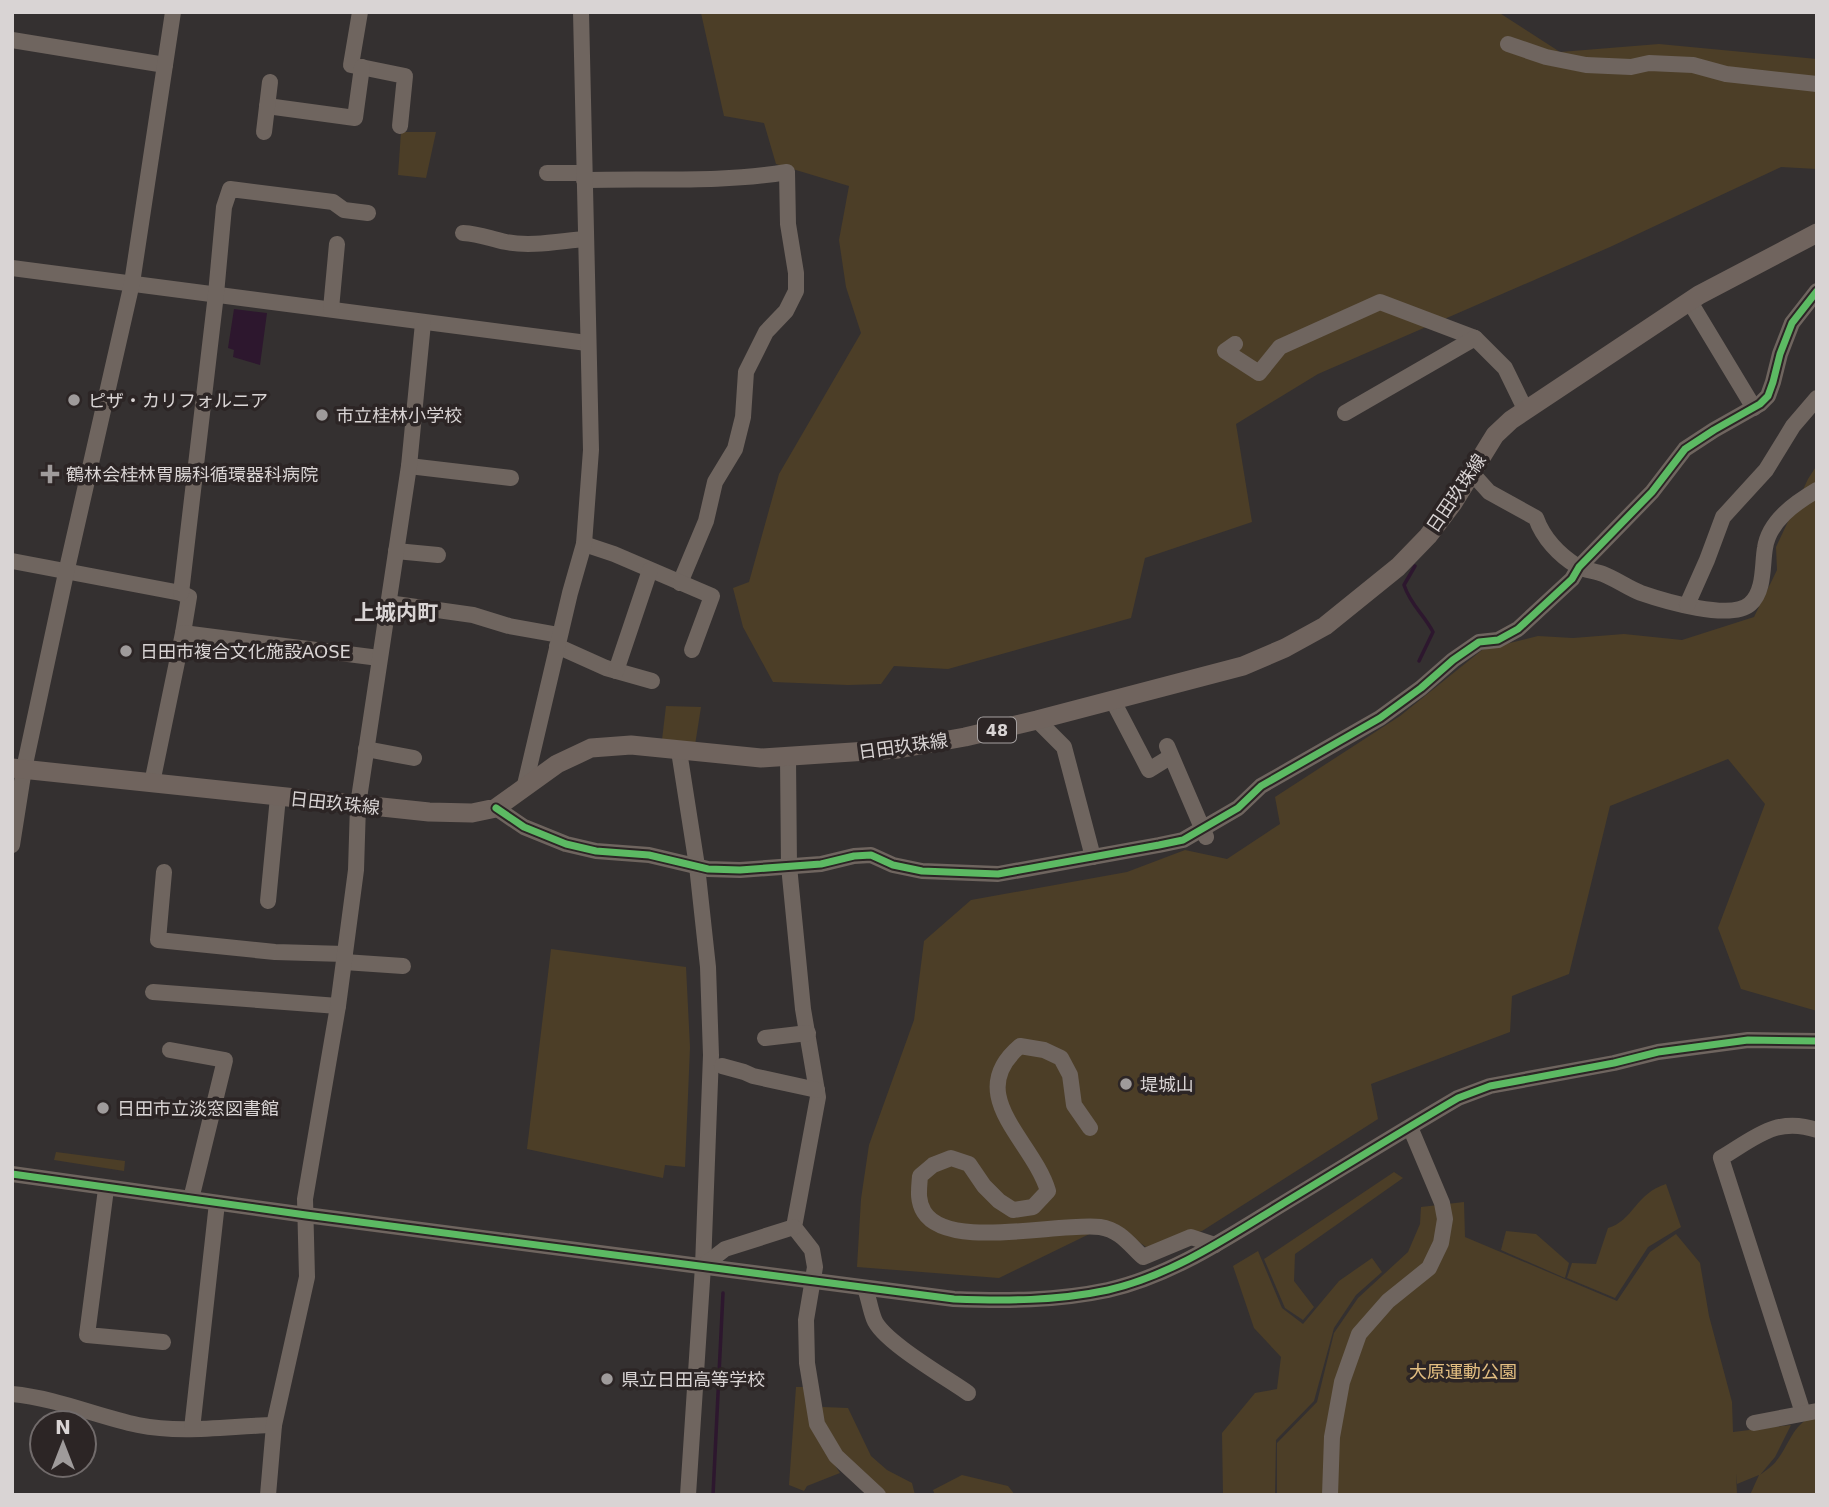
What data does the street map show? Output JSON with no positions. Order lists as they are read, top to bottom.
{
  "streets": {
    "main road": ["日田玖珠線", "48"]
  },
  "districts": ["上城内町"],
  "parks": ["大原運動公園"],
  "places": {
    "other": [
      "ピザ・カリフォルニア",
      "市立桂林小学校",
      "日田市複合文化施設AOSE",
      "堤城山",
      "日田市立淡窓図書館",
      "県立日田高等学校"
    ],
    "health": ["鶴林会桂林胃腸科循環器科病院"]
  },
  "north": "top"
}
